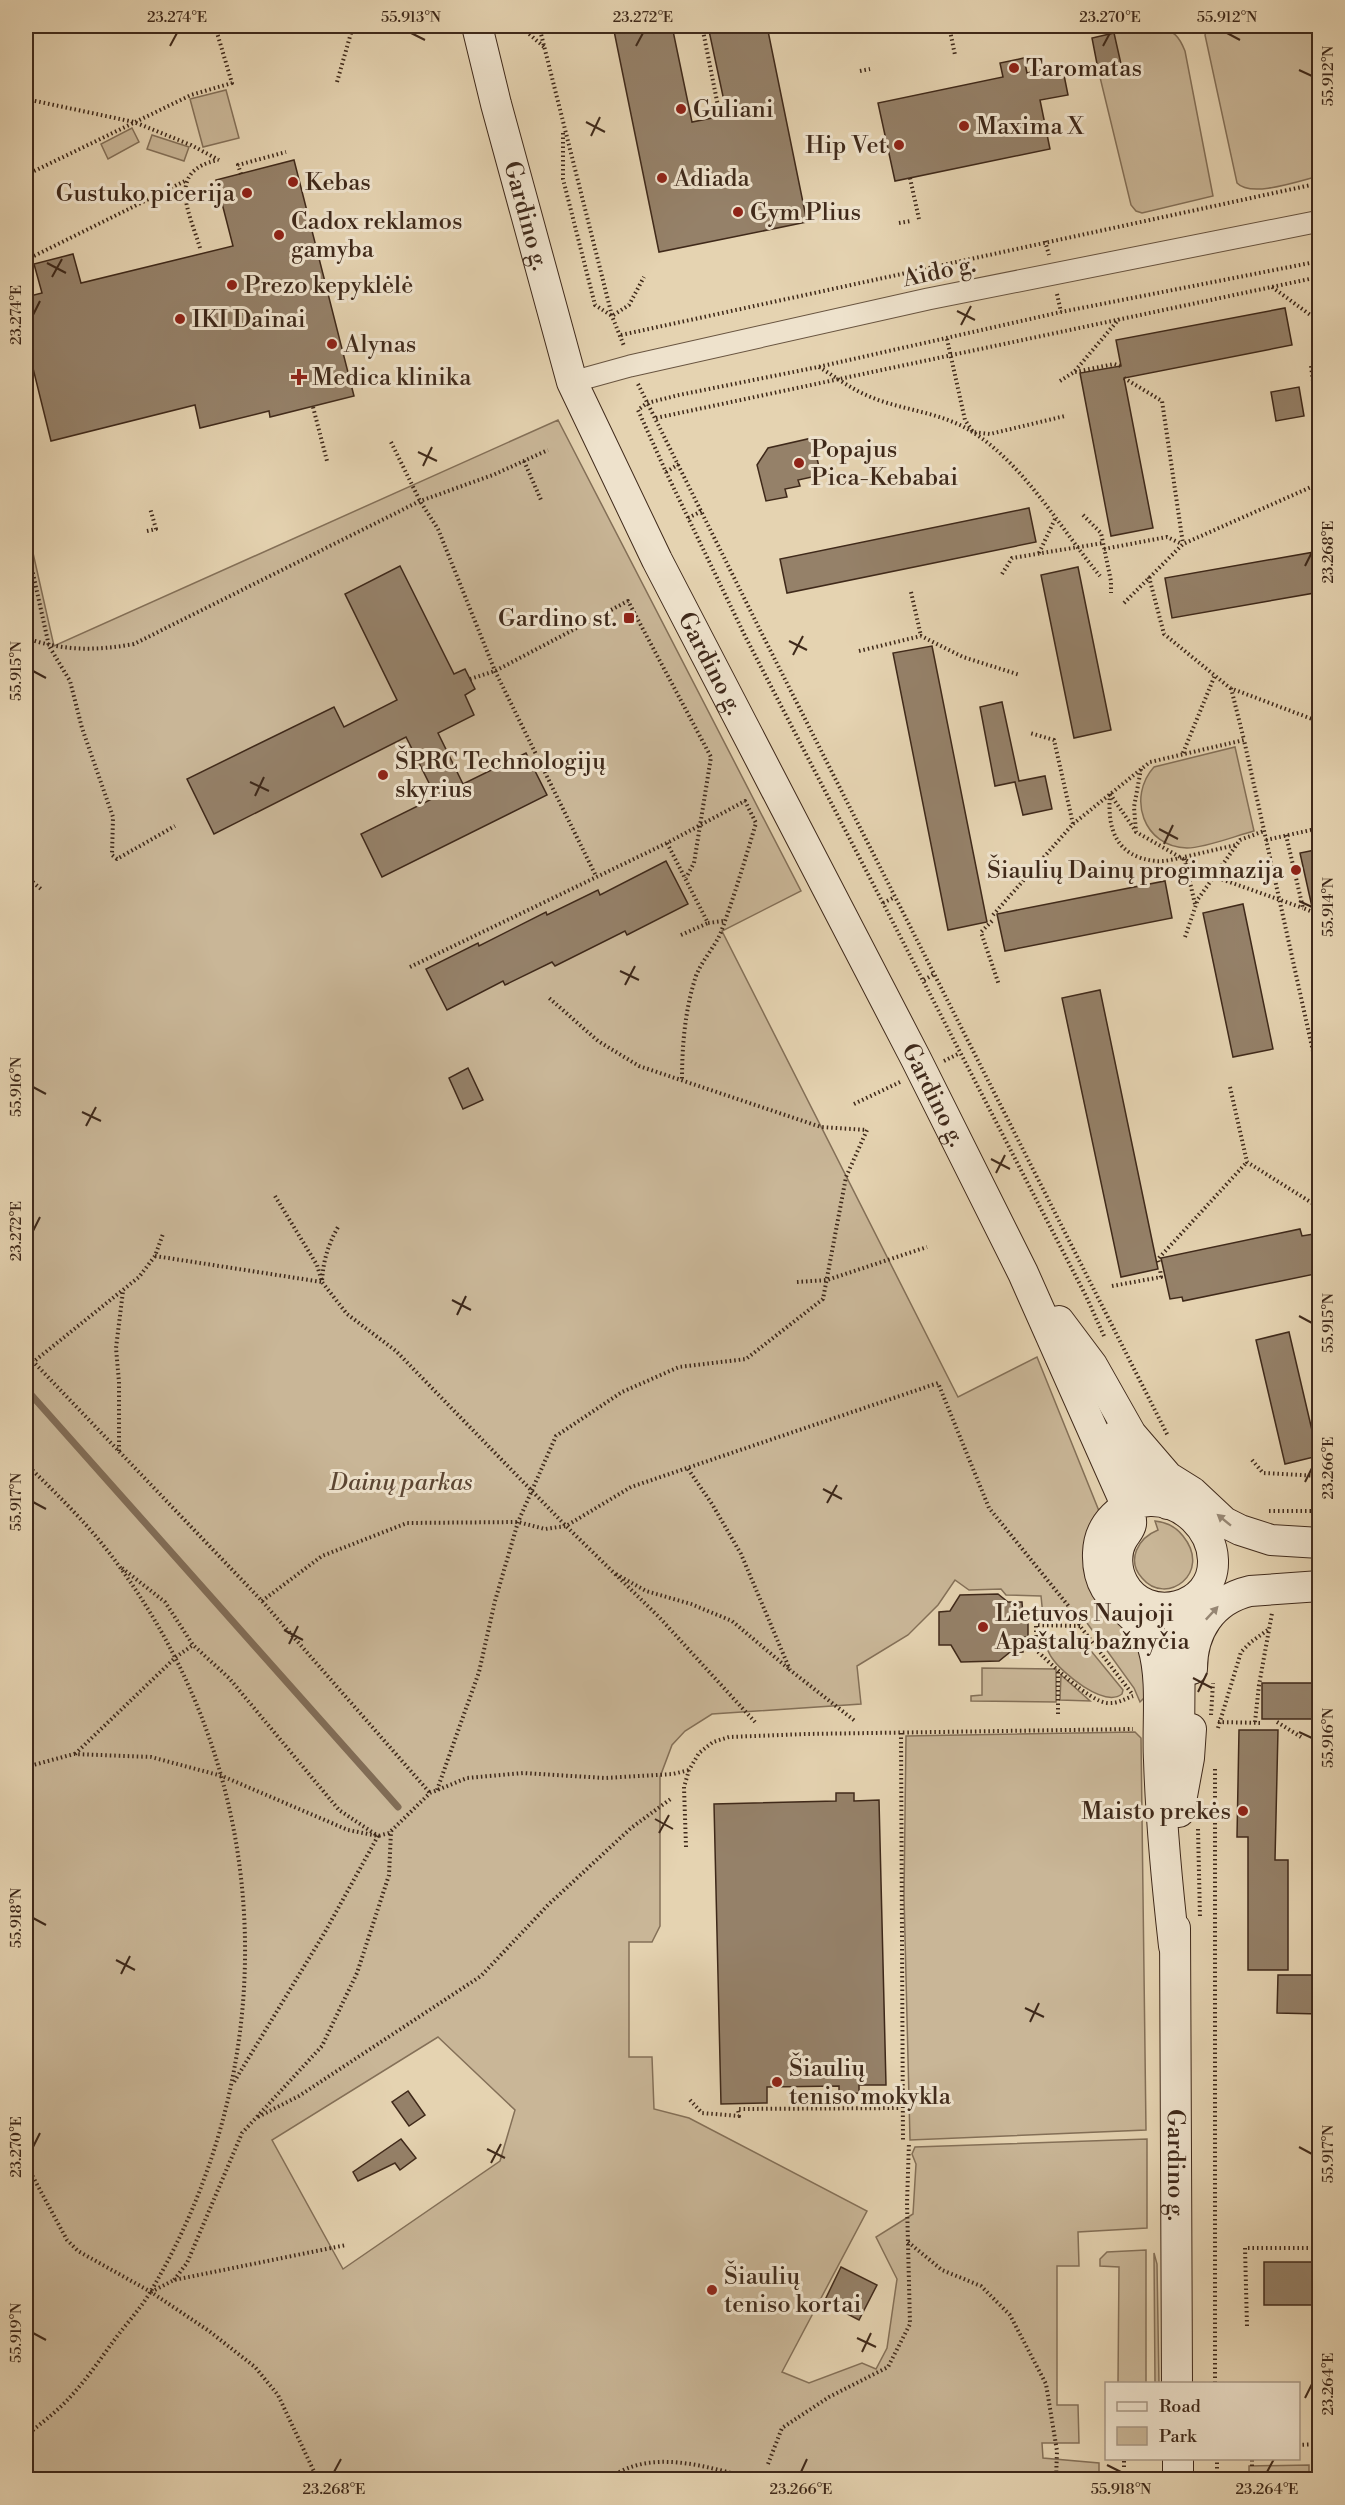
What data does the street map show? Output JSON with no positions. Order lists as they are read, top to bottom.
{
  "streets": {
    "main road": ["Gardino g."],
    "street": ["Aido g."]
  },
  "crossings": [
    ["Gardino g.", "Aido g."]
  ],
  "parks": ["Dainų parkas"],
  "places": {
    "other": [
      "Taromatas",
      "Guliani",
      "Maxima X",
      "Hip Vet",
      "Adiada",
      "Kebas",
      "Gustuko picerija",
      "Gym Plius",
      "Cadox reklamos gamyba",
      "Prezo kepyklėlė",
      "IKI Dainai",
      "Alynas",
      "Popajus Pica-Kebabai",
      "ŠPRC Technologijų skyrius",
      "Šiaulių Dainų progimnazija",
      "Lietuvos Naujoji Apaštalų bažnyčia",
      "Maisto prekės",
      "Šiaulių teniso mokykla",
      "Šiaulių teniso kortai"
    ],
    "health": ["Medica klinika"],
    "transit": ["Gardino st."]
  },
  "legend": ["Road", "Park"],
  "coordinates": [
    "23.274°E",
    "55.913°N",
    "23.272°E",
    "23.270°E",
    "55.912°N",
    "23.268°E",
    "55.915°N",
    "55.914°N",
    "55.916°N",
    "23.266°E",
    "55.917°N",
    "55.918°N",
    "55.919°N",
    "23.264°E"
  ]
}
